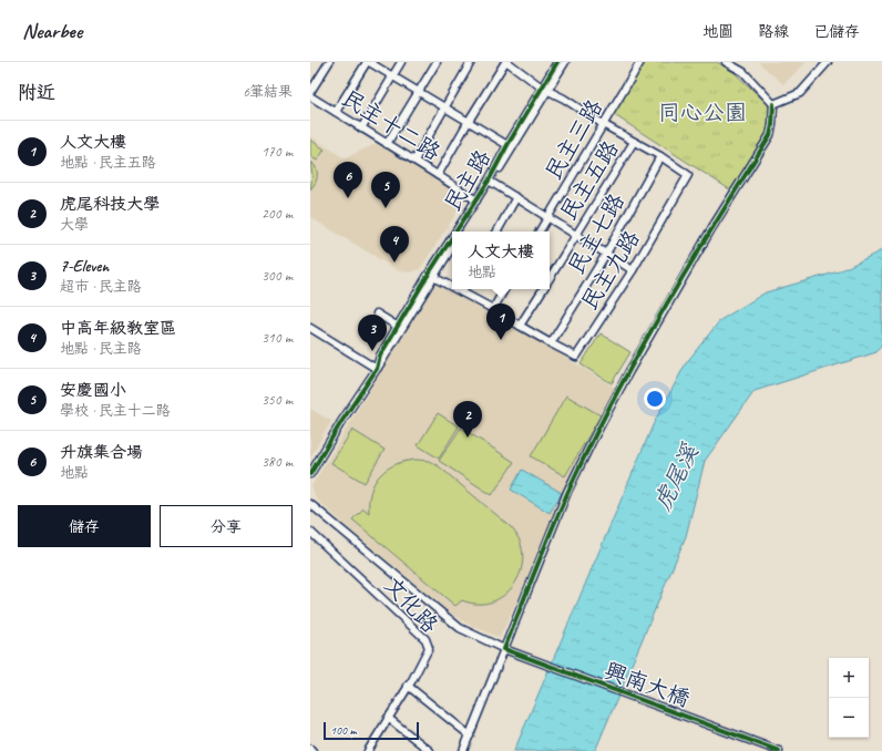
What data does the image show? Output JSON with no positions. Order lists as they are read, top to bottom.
{
  "streets": {
    "street": [
      "民主十二路",
      "民主三路",
      "民主路",
      "民主五路",
      "民主七路",
      "民主九路",
      "文化路",
      "興南大橋"
    ]
  },
  "crossings": [
    ["民主十二路", "民主路"],
    ["民主七路", "民主九路"],
    ["文化路", "興南大橋"]
  ],
  "water": ["虎尾溪"],
  "parks": ["同心公園"],
  "scale_bar": "100 m",
  "page": {
    "header": "Nearbee",
    "nav": ["地圖", "路線", "已儲存"],
    "heading": ["附近", "6筆結果"],
    "list": [
      {
        "mark": "1",
        "name": "人文大樓",
        "note": "地點 · 民主五路",
        "value": "170 m"
      },
      {
        "mark": "2",
        "name": "虎尾科技大學",
        "note": "大學",
        "value": "200 m"
      },
      {
        "mark": "3",
        "name": "7-Eleven",
        "note": "超市 · 民主路",
        "value": "300 m"
      },
      {
        "mark": "4",
        "name": "中高年級教室區",
        "note": "地點 · 民主路",
        "value": "310 m"
      },
      {
        "mark": "5",
        "name": "安慶國小",
        "note": "學校 · 民主十二路",
        "value": "350 m"
      },
      {
        "mark": "6",
        "name": "升旗集合場",
        "note": "地點",
        "value": "380 m"
      }
    ],
    "pins": [
      "6",
      "5",
      "4",
      "1",
      "3",
      "2"
    ],
    "popup": ["人文大樓", "地點"],
    "buttons": ["儲存", "分享"],
    "map_buttons": ["+", "−"],
    "scale": "100 m"
  }
}
